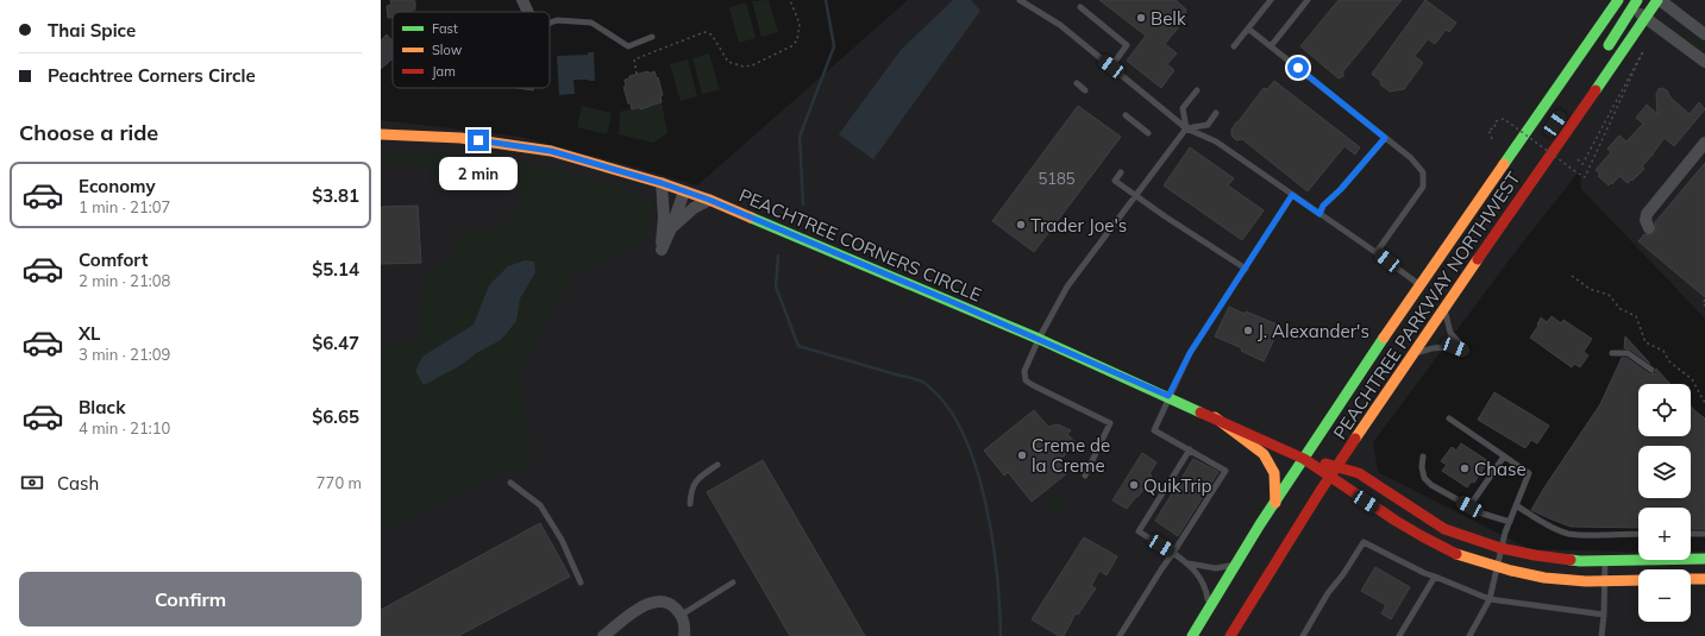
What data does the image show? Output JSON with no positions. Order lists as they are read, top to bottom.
{
  "streets": {
    "main road": ["PEACHTREE CORNERS CIRCLE", "PEACHTREE PARKWAY NORTHWEST"]
  },
  "crossings": [
    ["PEACHTREE CORNERS CIRCLE", "PEACHTREE PARKWAY NORTHWEST"]
  ],
  "places": [
    "Belk",
    "Trader Joe's",
    "J. Alexander's",
    "Creme de la Creme",
    "Chase",
    "QuikTrip"
  ],
  "house_numbers": ["5185"],
  "legend": ["Fast", "Slow", "Jam"],
  "page": {
    "banner": ["Thai Spice", "Peachtree Corners Circle"],
    "heading": "Choose a ride",
    "bubble": "2 min",
    "list": [
      {
        "name": "Economy",
        "note": "1 min · 21:07",
        "value": "$3.81"
      },
      {
        "name": "Comfort",
        "note": "2 min · 21:08",
        "value": "$5.14"
      },
      {
        "name": "XL",
        "note": "3 min · 21:09",
        "value": "$6.47"
      },
      {
        "name": "Black",
        "note": "4 min · 21:10",
        "value": "$6.65"
      }
    ],
    "map_buttons": ["+", "−"],
    "pay": ["Cash", "770 m"],
    "buttons": "Confirm"
  }
}
